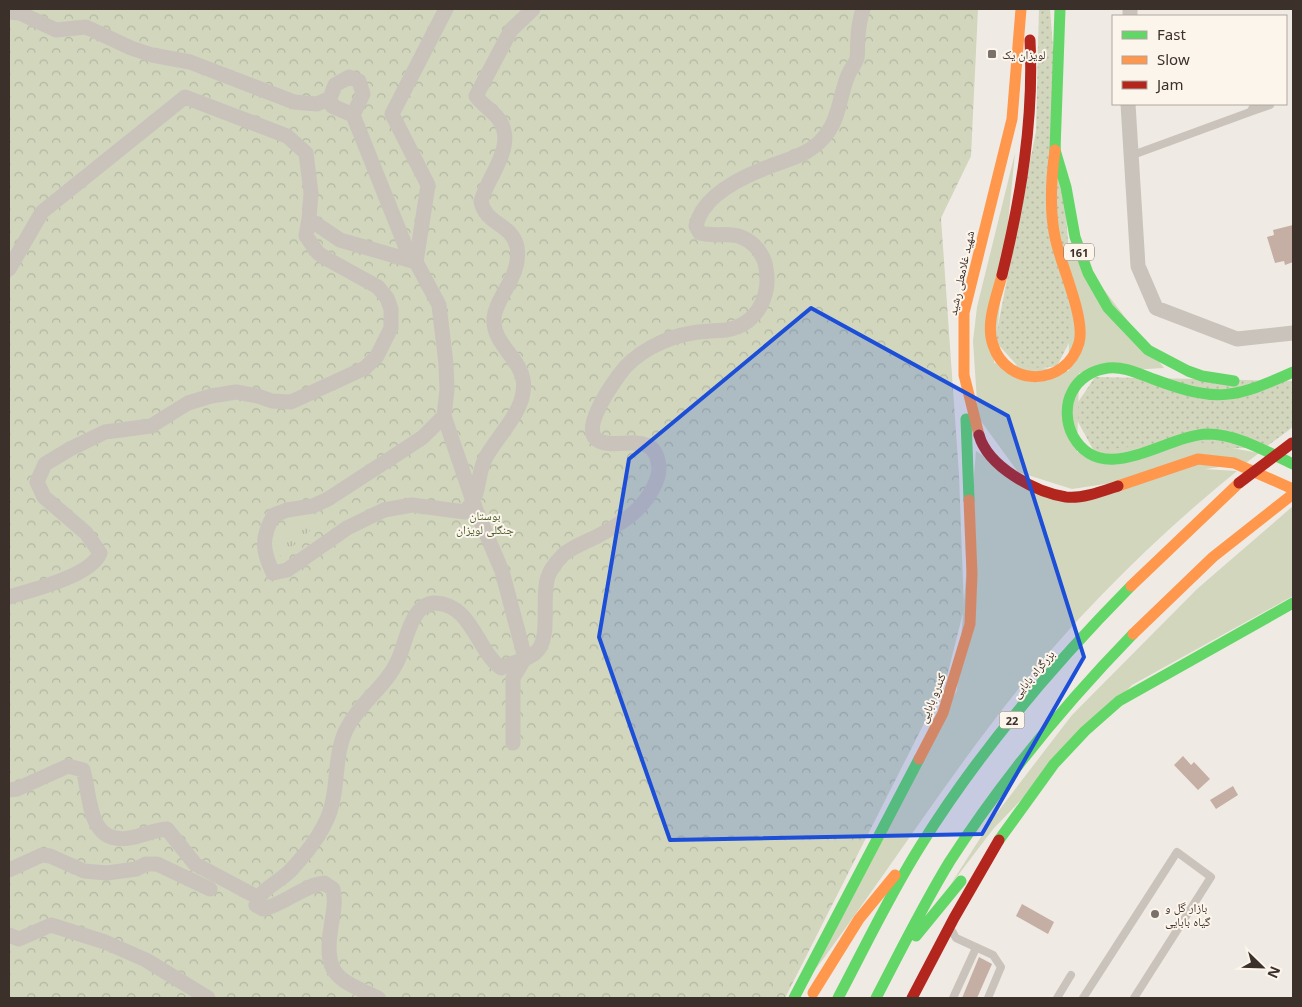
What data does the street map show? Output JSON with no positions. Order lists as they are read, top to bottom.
{
  "streets": {
    "main road": [
      "161",
      "شهید غلامعلی رشید",
      "بزرگراه بابایی",
      "کندرو بابایی",
      "22"
    ]
  },
  "crossings": [
    ["شهید غلامعلی رشید", "کندرو بابایی"]
  ],
  "parks": ["بوستان جنگلی لویزان"],
  "places": {
    "transit": ["لویزان یک"],
    "other": ["بازار گل و گیاه بابایی"]
  },
  "legend": ["Fast", "Slow", "Jam"],
  "north": "bottom right"
}
